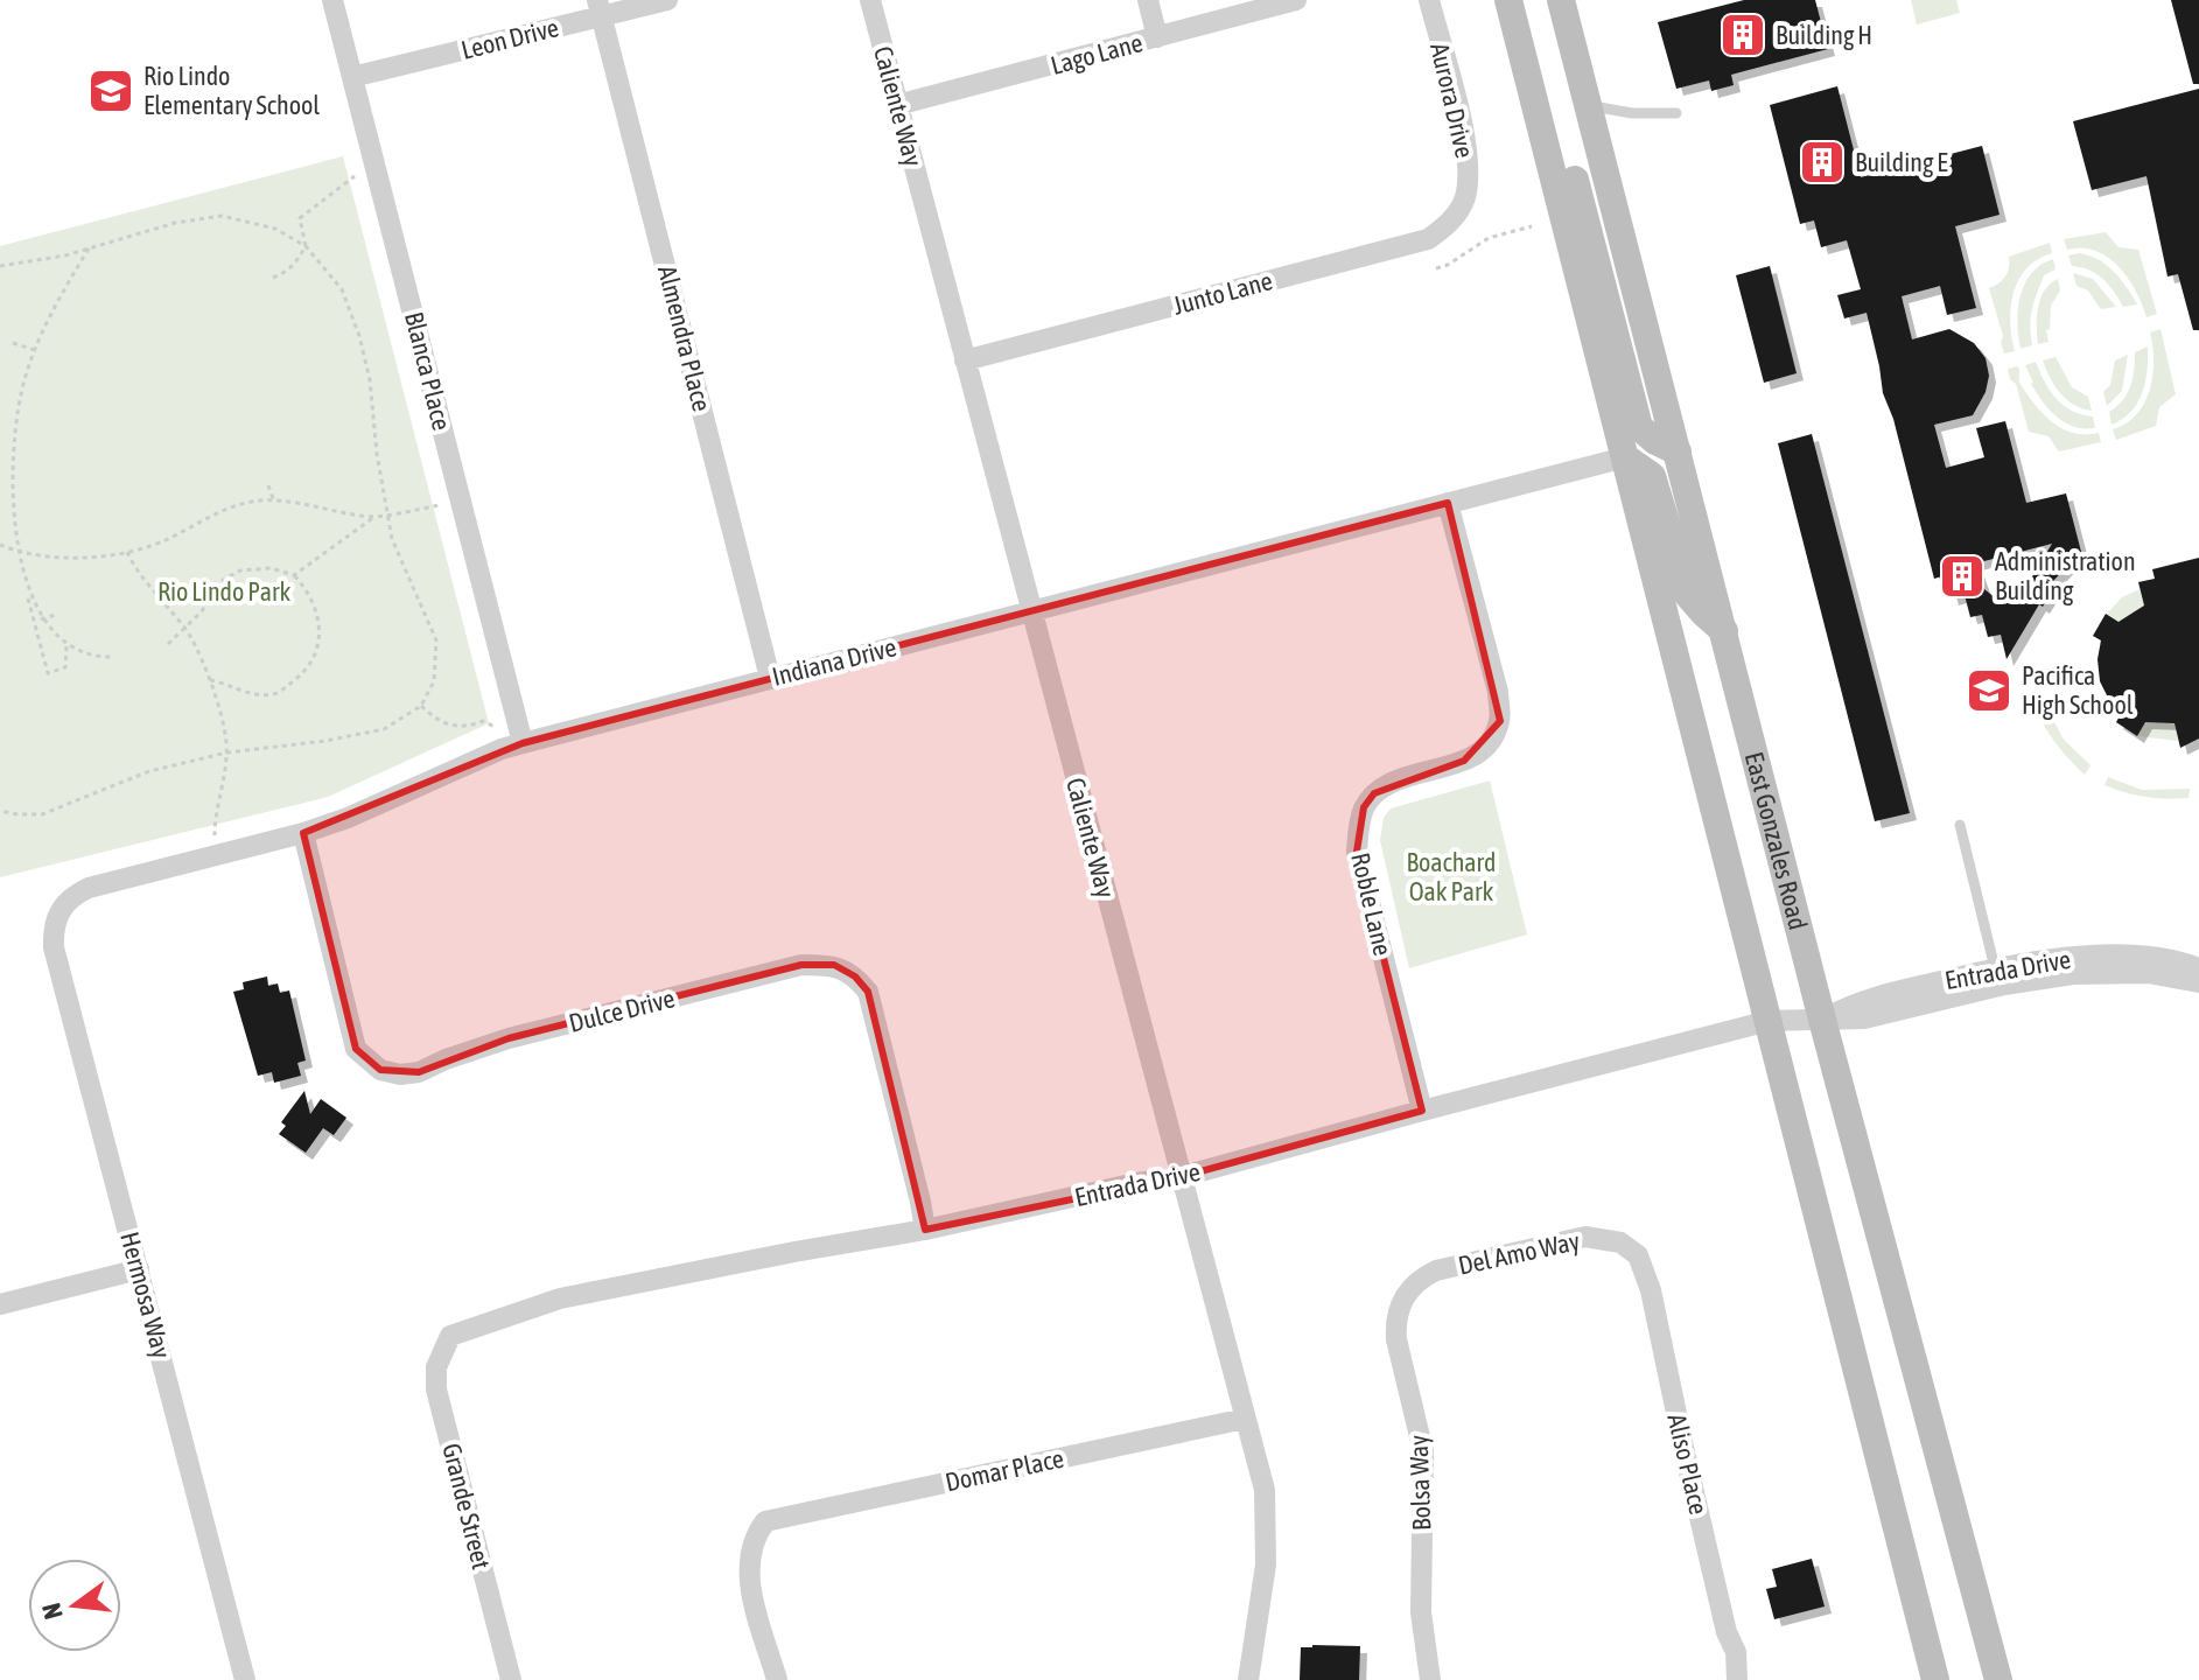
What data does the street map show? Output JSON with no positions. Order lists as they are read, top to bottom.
{
  "streets": {
    "main road": ["East Gonzales Road"],
    "street": [
      "Leon Drive",
      "Lago Lane",
      "Aurora Drive",
      "Caliente Way",
      "Junto Lane",
      "Almendra Place",
      "Blanca Place",
      "Indiana Drive",
      "Roble Lane",
      "Entrada Drive",
      "Dulce Drive",
      "Del Amo Way",
      "Hermosa Way",
      "Aliso Place",
      "Domar Place",
      "Bolsa Way",
      "Grande Street"
    ]
  },
  "crossings": [
    ["Leon Drive", "Almendra Place"],
    ["Leon Drive", "Blanca Place"],
    ["Lago Lane", "Caliente Way"],
    ["Aurora Drive", "Junto Lane"],
    ["Caliente Way", "Junto Lane"],
    ["Caliente Way", "Indiana Drive"],
    ["Caliente Way", "Entrada Drive"],
    ["Caliente Way", "Domar Place"],
    ["Almendra Place", "Indiana Drive"],
    ["Blanca Place", "Indiana Drive"],
    ["Indiana Drive", "East Gonzales Road"],
    ["Indiana Drive", "Roble Lane"],
    ["Indiana Drive", "Dulce Drive"],
    ["Indiana Drive", "Hermosa Way"],
    ["East Gonzales Road", "Entrada Drive"],
    ["Roble Lane", "Entrada Drive"],
    ["Entrada Drive", "Dulce Drive"],
    ["Entrada Drive", "Grande Street"],
    ["Del Amo Way", "Aliso Place"],
    ["Del Amo Way", "Bolsa Way"]
  ],
  "parks": ["Rio Lindo Park", "Boachard Oak Park"],
  "places": {
    "building": ["Building H", "Building E", "Administration Building"],
    "school or university": ["Rio Lindo Elementary School", "Pacifica High School"]
  },
  "north": "left"
}
